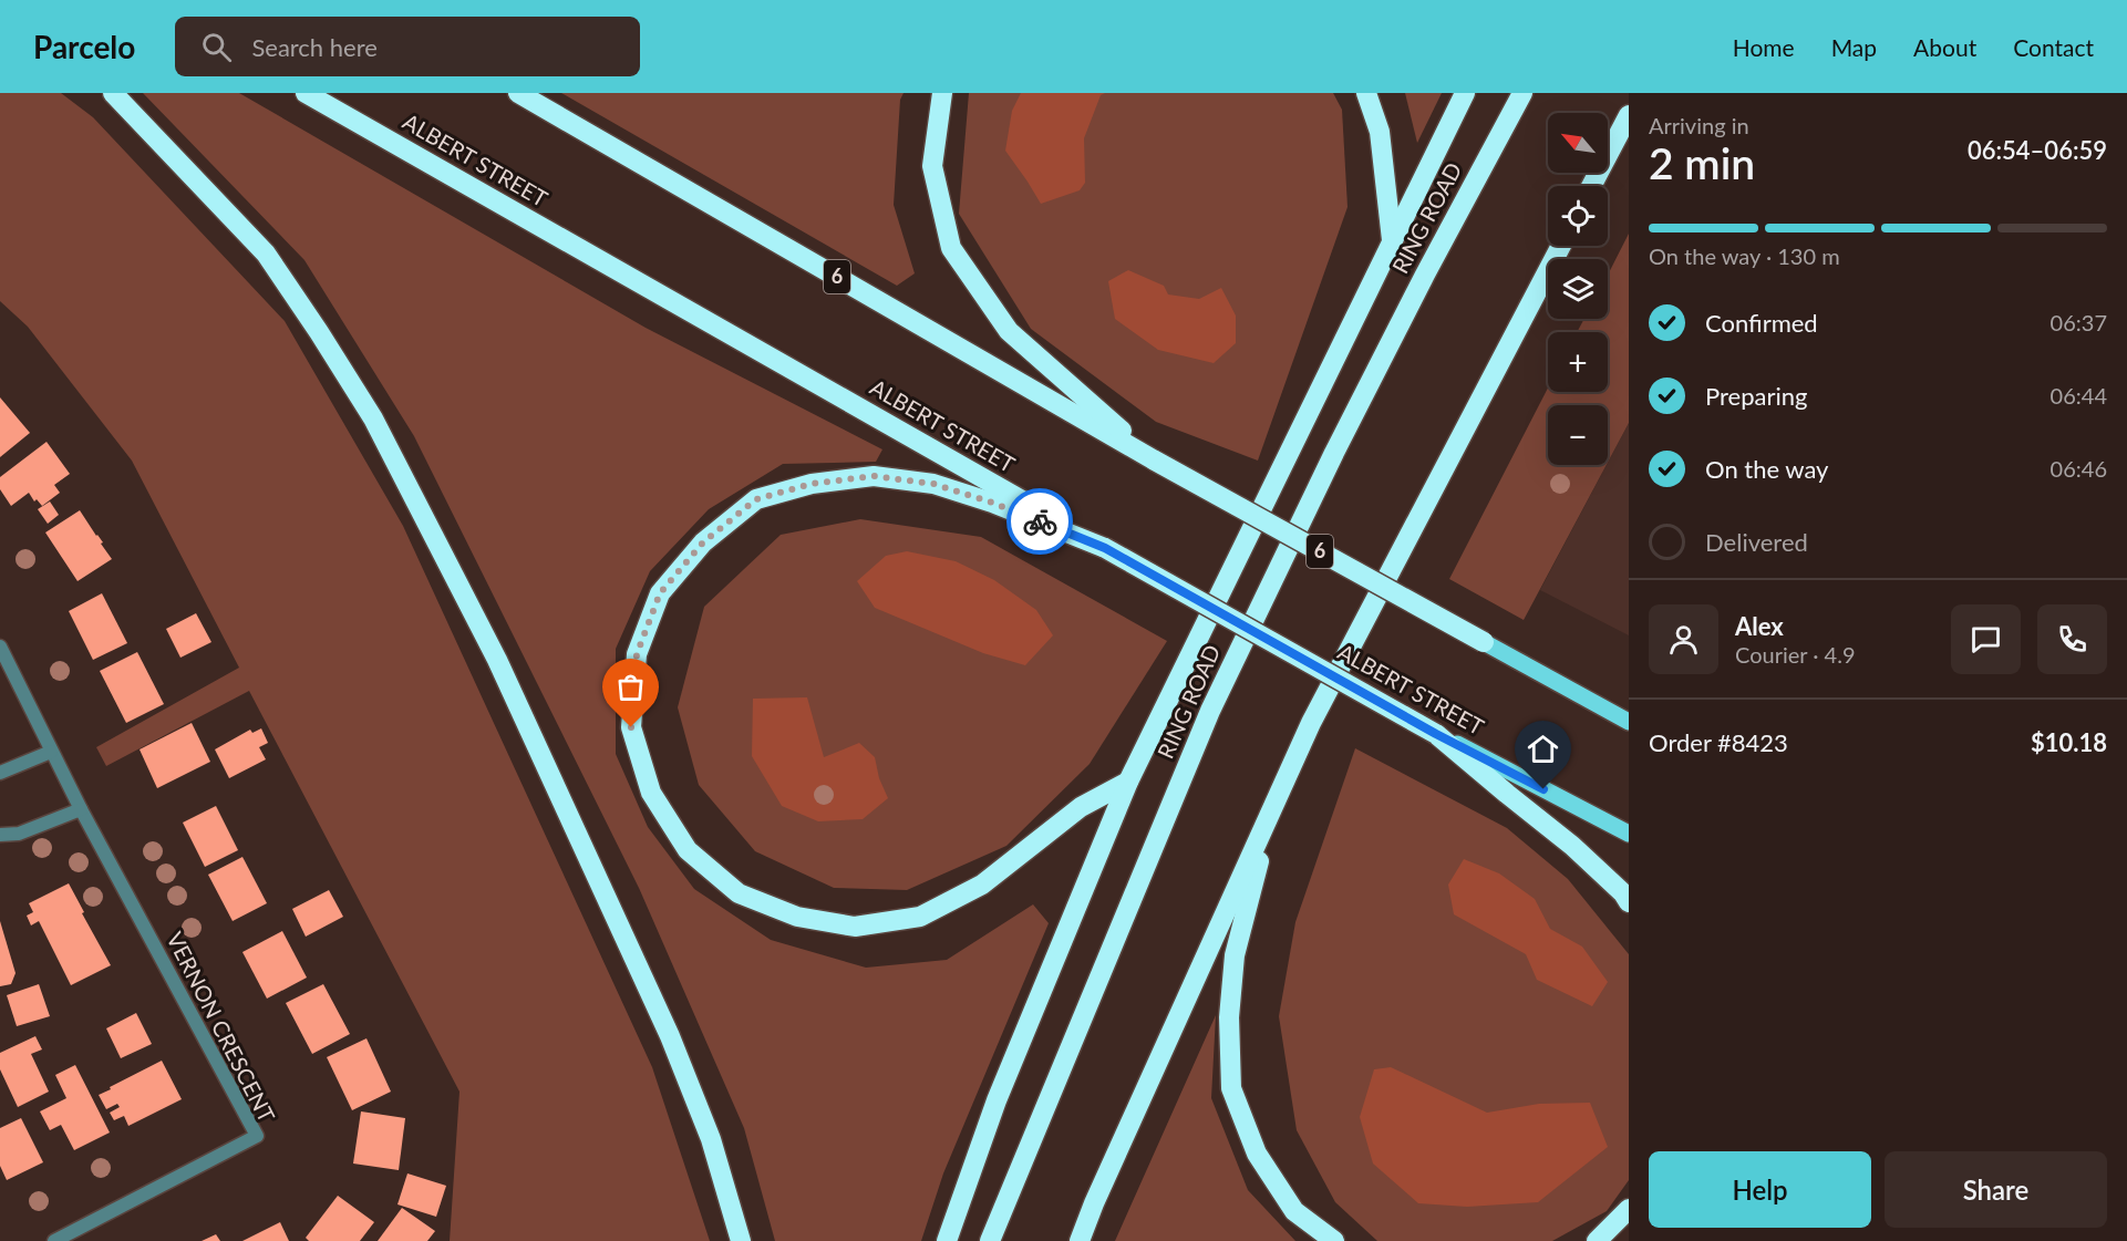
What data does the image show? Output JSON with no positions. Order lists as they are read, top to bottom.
{
  "streets": {
    "highway": ["ALBERT STREET", "RING ROAD", "6"],
    "street": ["VERNON CRESCENT"]
  },
  "north": "top left",
  "page": {
    "header": "Parcelo",
    "search": "Search here",
    "nav": [
      "Home",
      "Map",
      "About",
      "Contact"
    ],
    "heading": ["2 min", "Arriving in", "06:54–06:59"],
    "panel": [
      "Alex",
      "Courier · 4.9",
      "Order #8423",
      "$10.18"
    ],
    "map_buttons": ["+", "−"],
    "bar": "On the way · 130 m",
    "list": [
      ["Confirmed", "06:37"],
      ["Preparing", "06:44"],
      ["On the way", "06:46"],
      "Delivered"
    ],
    "buttons": ["Help", "Share"]
  }
}
